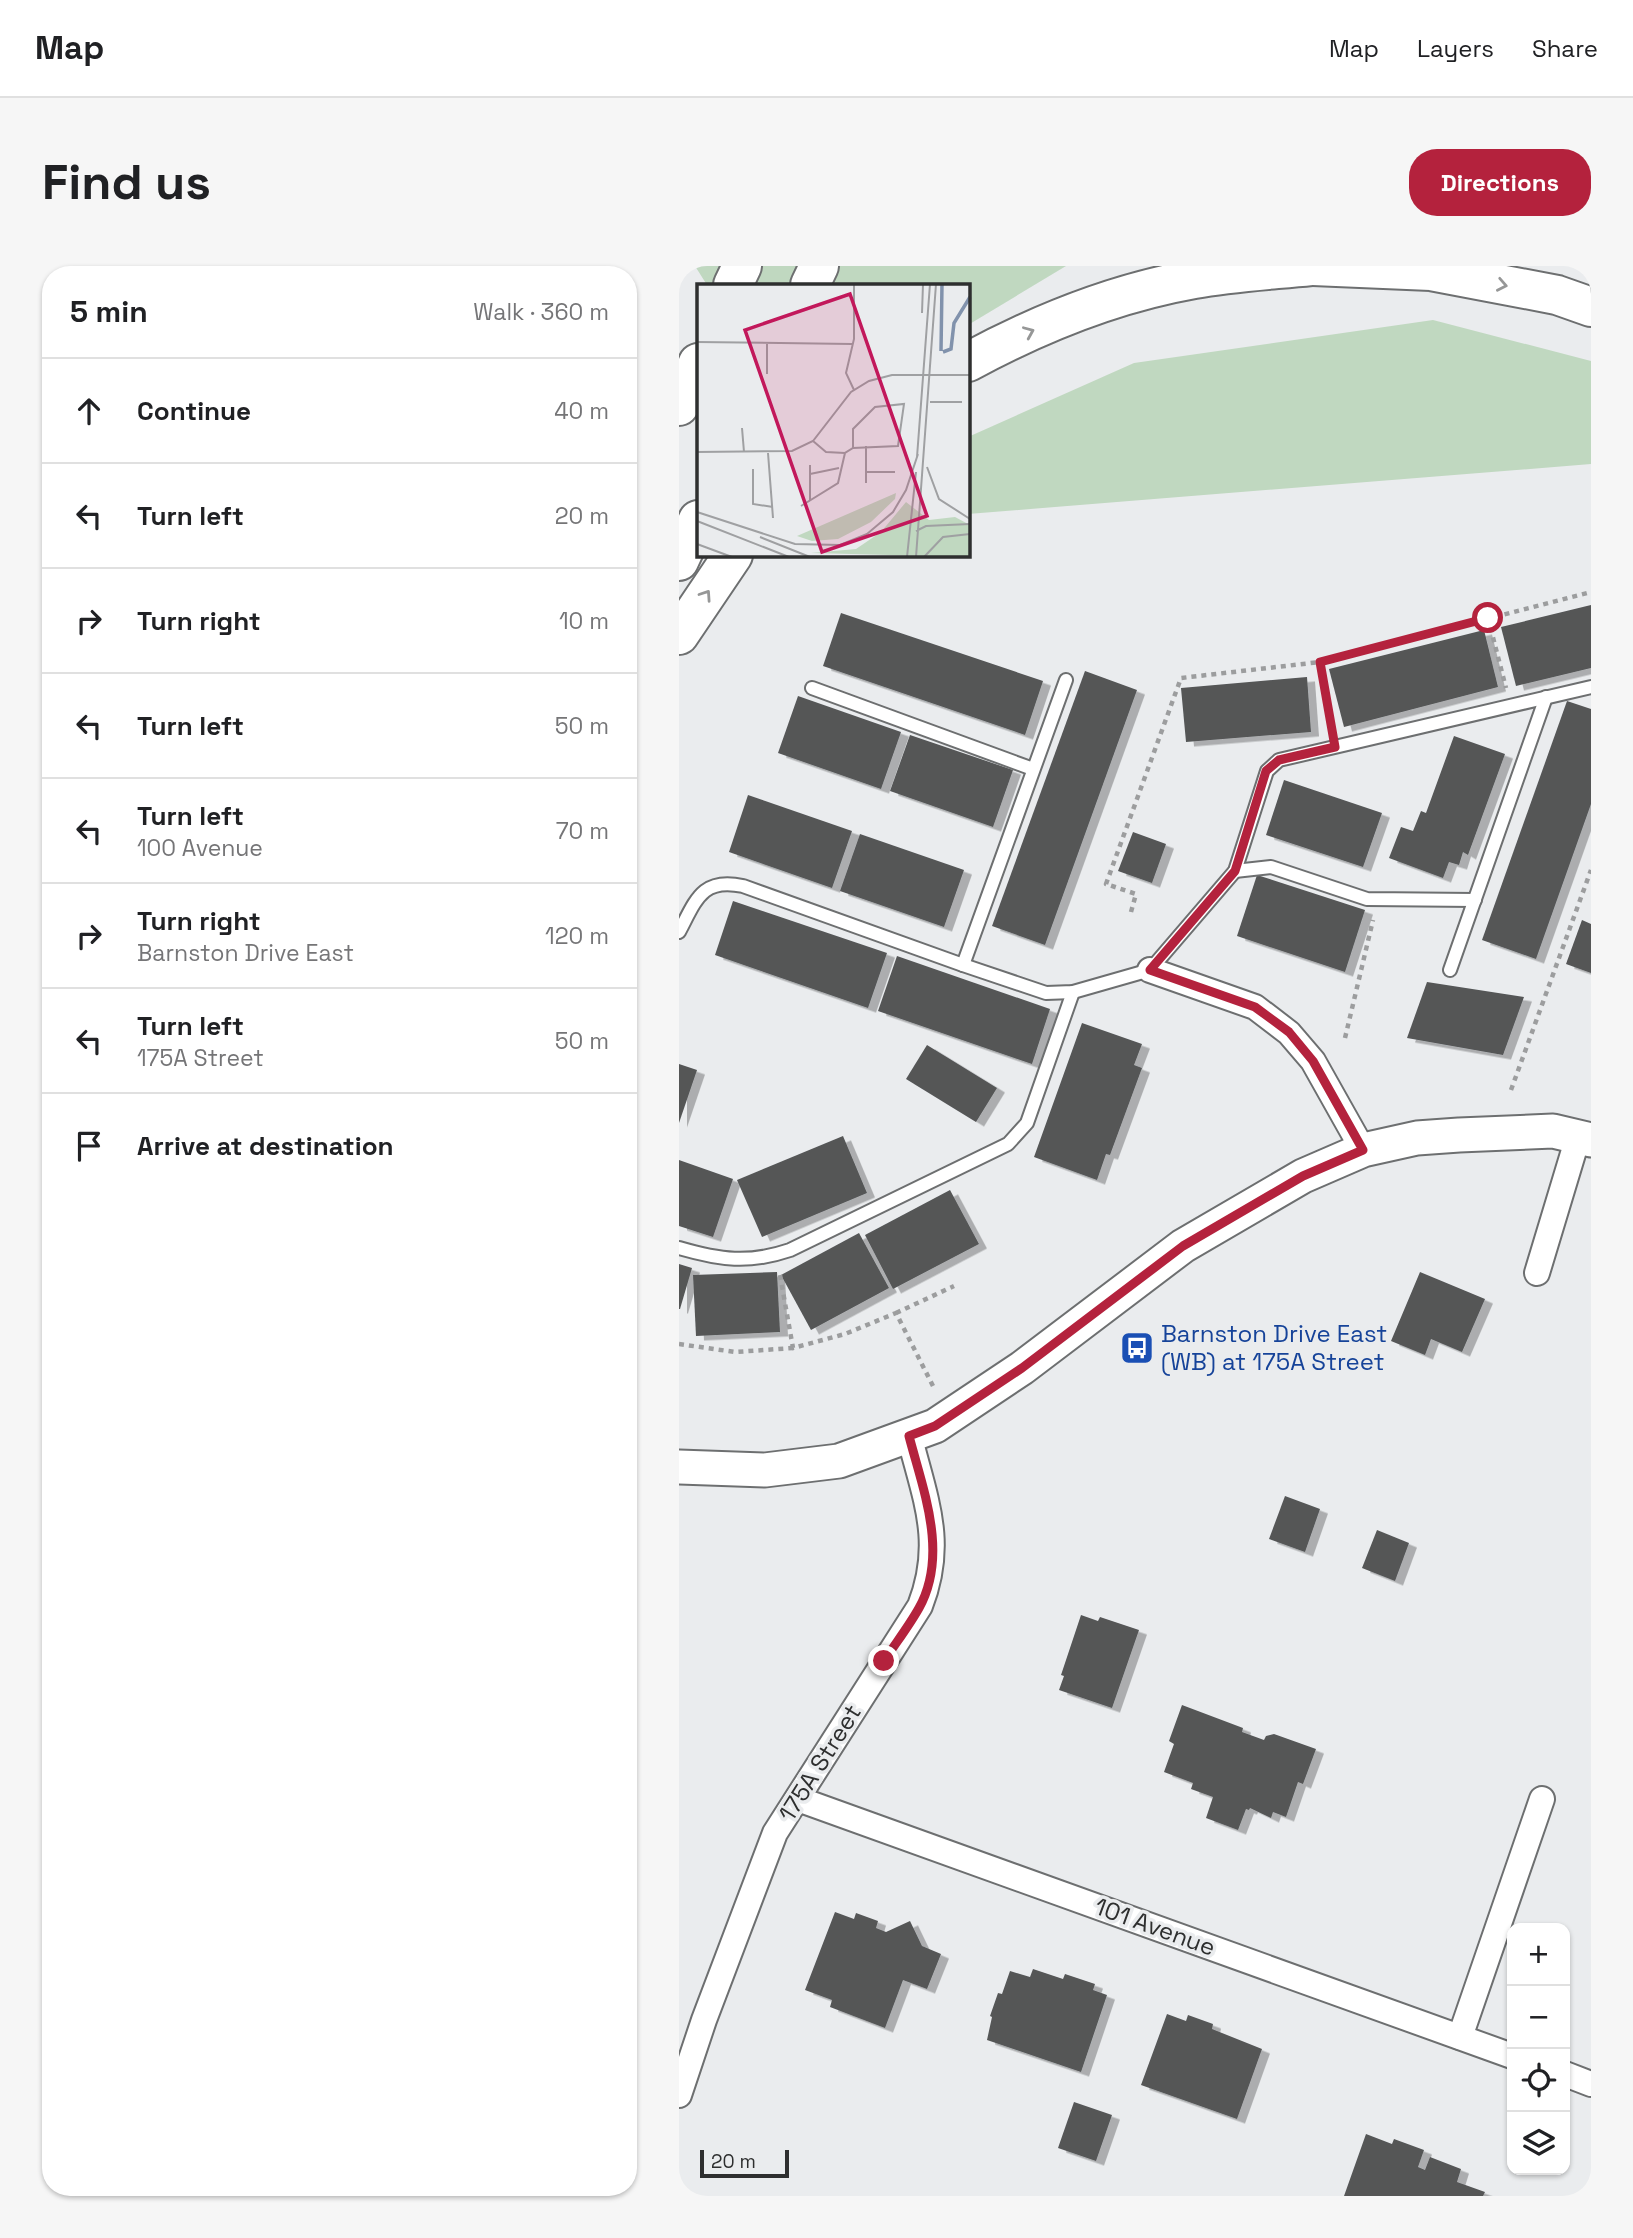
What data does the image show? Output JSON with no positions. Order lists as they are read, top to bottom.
{
  "streets": {
    "street": ["175A Street", "101 Avenue"]
  },
  "crossings": [
    ["175A Street", "101 Avenue"]
  ],
  "places": {
    "bus stop": ["Barnston Drive East (WB) at 175A Street"]
  },
  "scale_bar": "20 m",
  "page": {
    "header": "Map",
    "nav": ["Map", "Layers", "Share"],
    "buttons": "Directions",
    "title": "Find us",
    "heading": ["5 min", "Walk · 360 m"],
    "list": [
      ["Continue", "40 m"],
      ["Turn left", "20 m"],
      ["Turn right", "10 m"],
      ["Turn left", "50 m"],
      ["Turn left", "100 Avenue", "70 m"],
      ["Turn right", "Barnston Drive East", "120 m"],
      ["Turn left", "175A Street", "50 m"],
      "Arrive at destination"
    ],
    "map_buttons": ["+", "−"],
    "scale": "20 m"
  }
}
